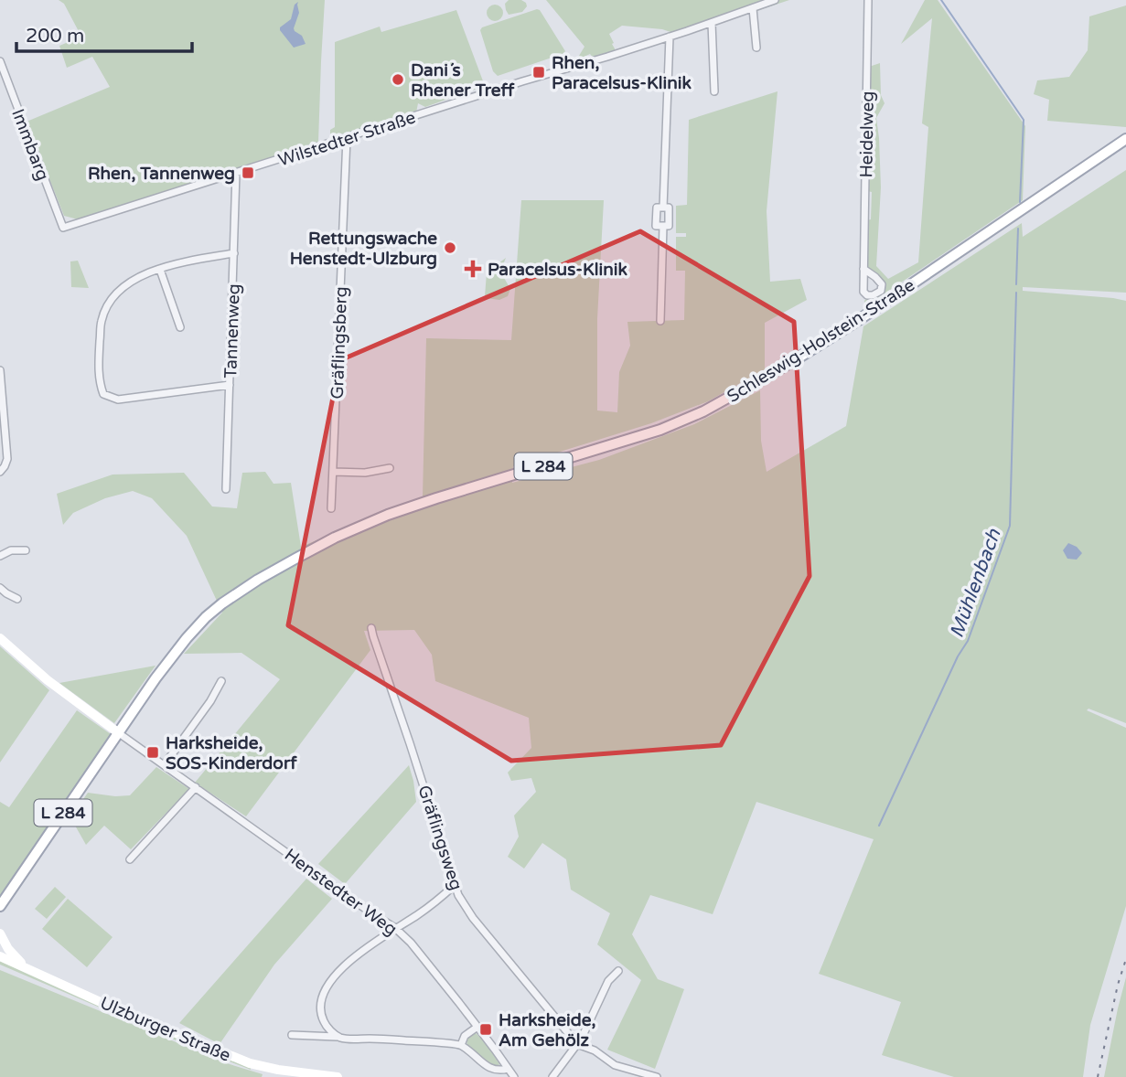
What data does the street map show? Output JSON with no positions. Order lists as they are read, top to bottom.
{
  "streets": {
    "main road": ["Schleswig-Holstein-Straße", "L 284", "Ulzburger Straße"],
    "street": [
      "Heidelweg",
      "Wilstedter Straße",
      "Immbarg",
      "Tannenweg",
      "Gräflingsberg",
      "Gräflingsweg",
      "Henstedter Weg"
    ]
  },
  "crossings": [
    ["Wilstedter Straße", "Immbarg"],
    ["Wilstedter Straße", "Tannenweg"],
    ["Wilstedter Straße", "Gräflingsberg"],
    ["Schleswig-Holstein-Straße", "Henstedter Weg"]
  ],
  "water": ["Mühlenbach"],
  "places": {
    "transit": [
      "Rhen, Paracelsus-Klinik",
      "Rhen, Tannenweg",
      "Harksheide, SOS-Kinderdorf",
      "Harksheide, Am Gehölz"
    ],
    "other": ["Dani´s Rhener Treff", "Rettungswache Henstedt-Ulzburg"],
    "health": ["Paracelsus-Klinik"]
  },
  "scale_bar": "200 m"
}
